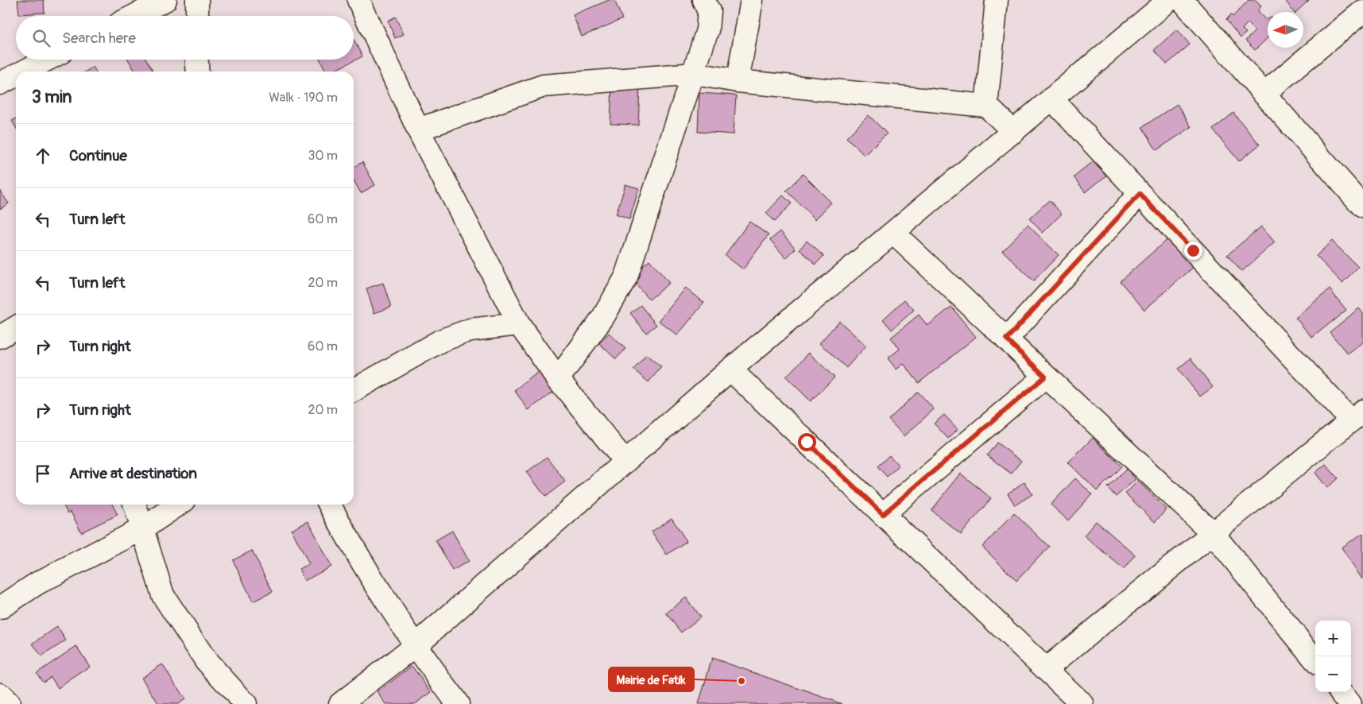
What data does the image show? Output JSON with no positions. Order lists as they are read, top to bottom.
{
  "places": ["Mairie de Fatik"],
  "north": "left",
  "page": {
    "search": "Search here",
    "heading": ["3 min", "Walk · 190 m"],
    "list": [
      ["Continue", "30 m"],
      ["Turn left", "60 m"],
      ["Turn left", "20 m"],
      ["Turn right", "60 m"],
      ["Turn right", "20 m"],
      "Arrive at destination"
    ],
    "map_buttons": ["+", "−"]
  }
}
